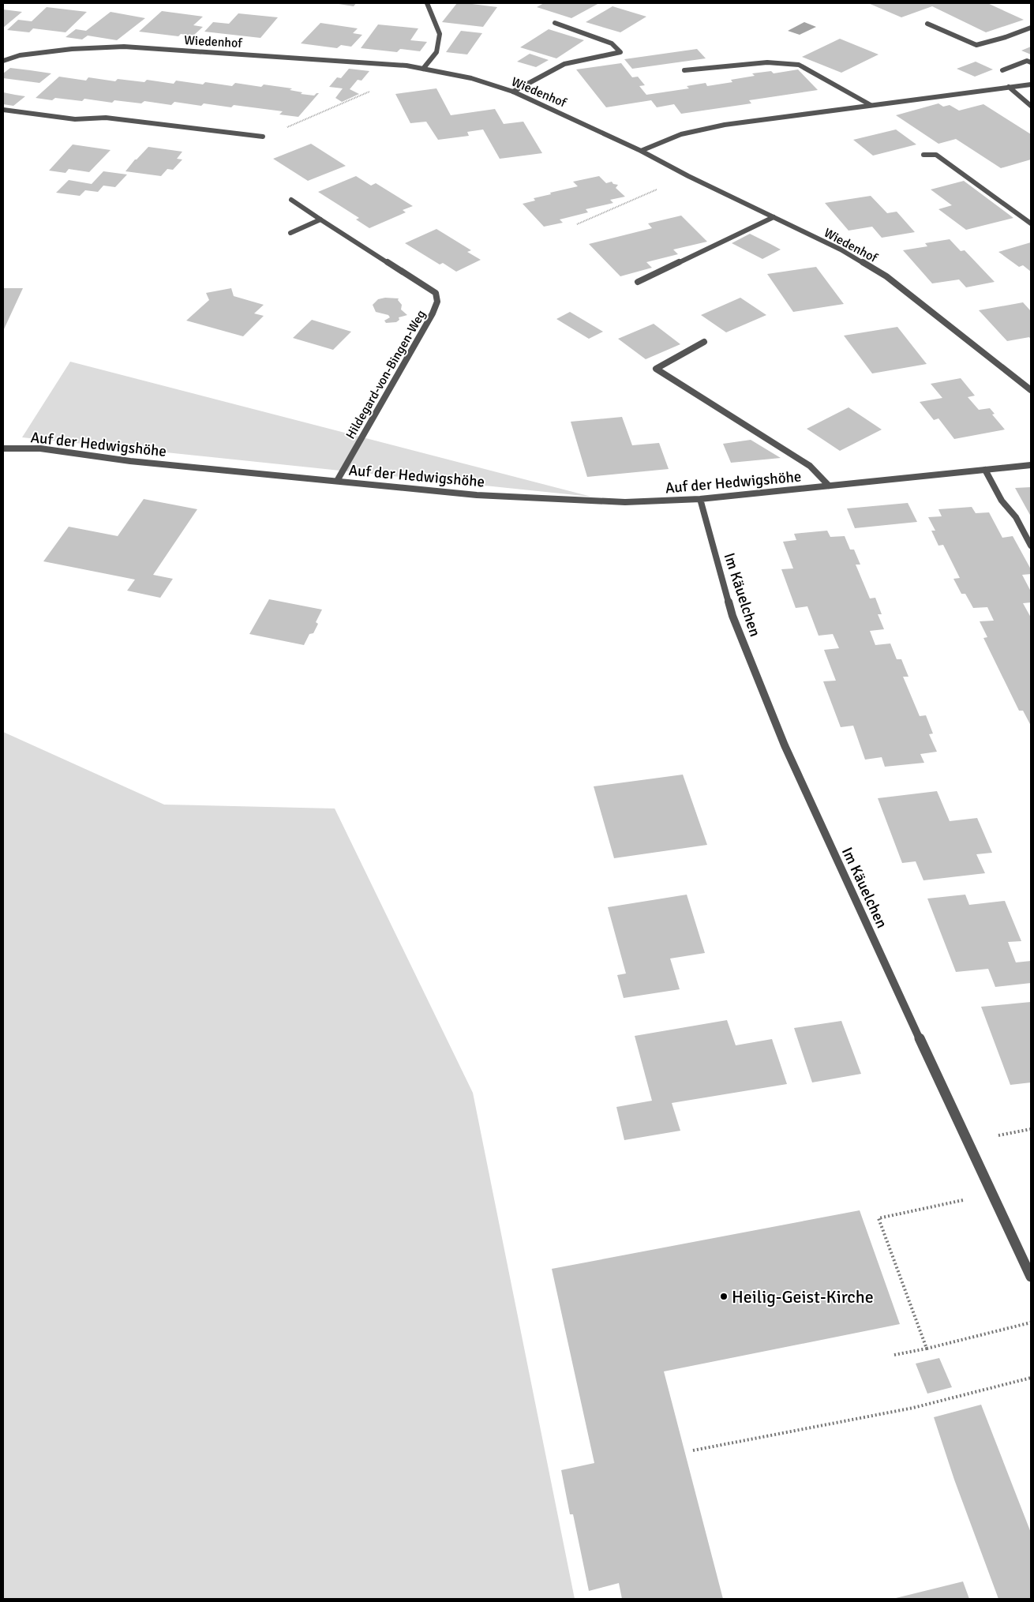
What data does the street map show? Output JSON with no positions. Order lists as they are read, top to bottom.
{
  "streets": {
    "street": [
      "Wiedenhof",
      "Hildegard-von-Bingen-Weg",
      "Auf der Hedwigshöhe",
      "Im Käuelchen"
    ]
  },
  "crossings": [
    ["Hildegard-von-Bingen-Weg", "Auf der Hedwigshöhe"],
    ["Auf der Hedwigshöhe", "Im Käuelchen"]
  ],
  "places": ["Heilig-Geist-Kirche"]
}
